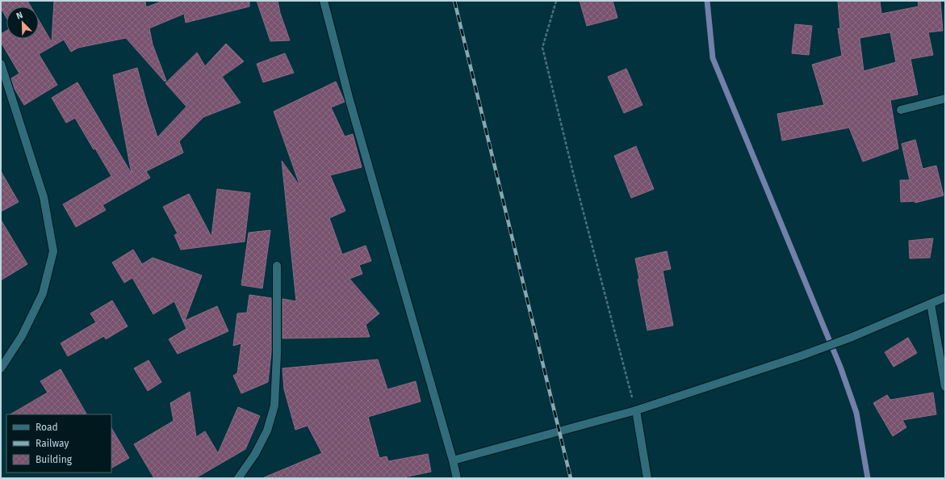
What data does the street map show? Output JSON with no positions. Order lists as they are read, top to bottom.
{
  "legend": ["Road", "Railway", "Building"],
  "north": "top left"
}
